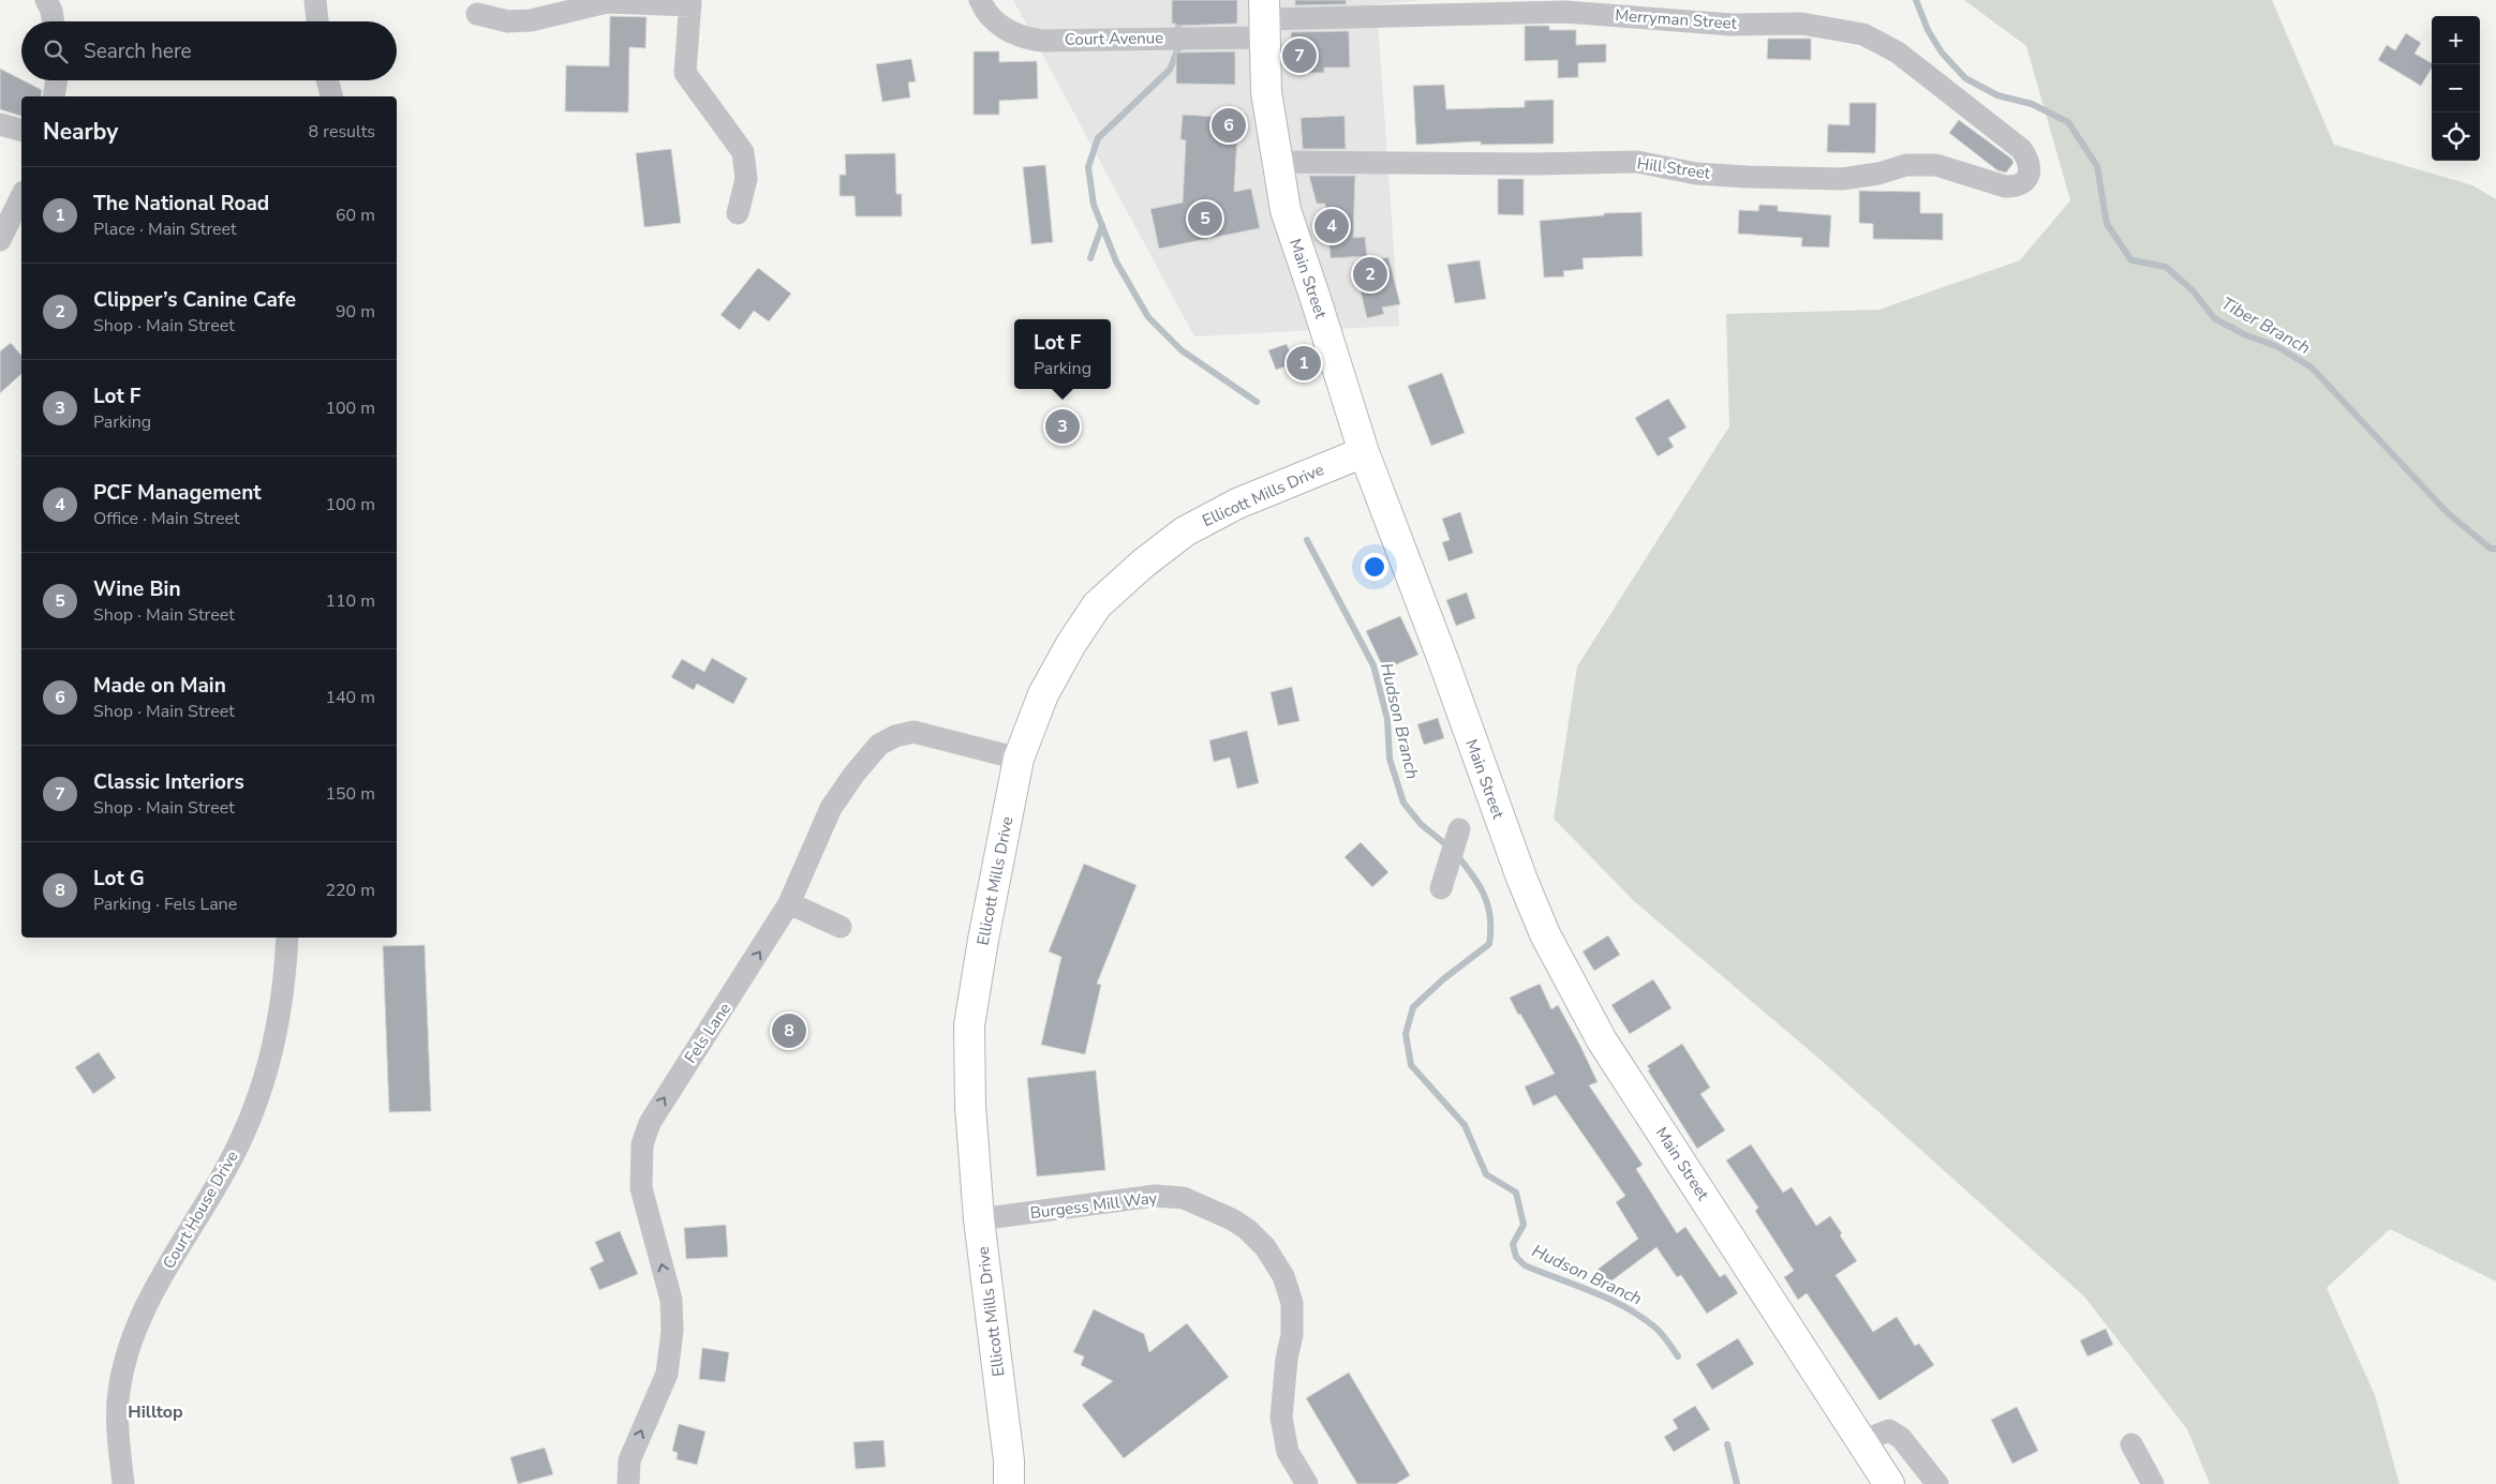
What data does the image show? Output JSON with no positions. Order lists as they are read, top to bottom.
{
  "streets": {
    "main road": ["Main Street", "Ellicott Mills Drive"],
    "street": [
      "Merryman Street",
      "Court Avenue",
      "Hill Street",
      "Fels Lane",
      "Burgess Mill Way",
      "Court House Drive"
    ]
  },
  "crossings": [
    ["Merryman Street", "Court Avenue"],
    ["Merryman Street", "Hill Street"],
    ["Merryman Street", "Main Street"],
    ["Court Avenue", "Main Street"],
    ["Hill Street", "Main Street"],
    ["Main Street", "Ellicott Mills Drive"],
    ["Ellicott Mills Drive", "Fels Lane"],
    ["Ellicott Mills Drive", "Burgess Mill Way"]
  ],
  "one_way": ["Fels Lane"],
  "districts": ["Hilltop"],
  "water": ["Tiber Branch", "Hudson Branch"],
  "page": {
    "map_buttons": ["+", "−"],
    "search": "Search here",
    "pins": [
      "7",
      "6",
      "5",
      "4",
      "2",
      "1",
      "3",
      "8"
    ],
    "heading": ["Nearby", "8 results"],
    "list": [
      {
        "mark": "1",
        "name": "The National Road",
        "note": "Place · Main Street",
        "value": "60 m"
      },
      {
        "mark": "2",
        "name": "Clipper’s Canine Cafe",
        "note": "Shop · Main Street",
        "value": "90 m"
      },
      {
        "mark": "3",
        "name": "Lot F",
        "note": "Parking",
        "value": "100 m"
      },
      {
        "mark": "4",
        "name": "PCF Management",
        "note": "Office · Main Street",
        "value": "100 m"
      },
      {
        "mark": "5",
        "name": "Wine Bin",
        "note": "Shop · Main Street",
        "value": "110 m"
      },
      {
        "mark": "6",
        "name": "Made on Main",
        "note": "Shop · Main Street",
        "value": "140 m"
      },
      {
        "mark": "7",
        "name": "Classic Interiors",
        "note": "Shop · Main Street",
        "value": "150 m"
      },
      {
        "mark": "8",
        "name": "Lot G",
        "note": "Parking · Fels Lane",
        "value": "220 m"
      }
    ],
    "popup": ["Lot F", "Parking"]
  }
}
